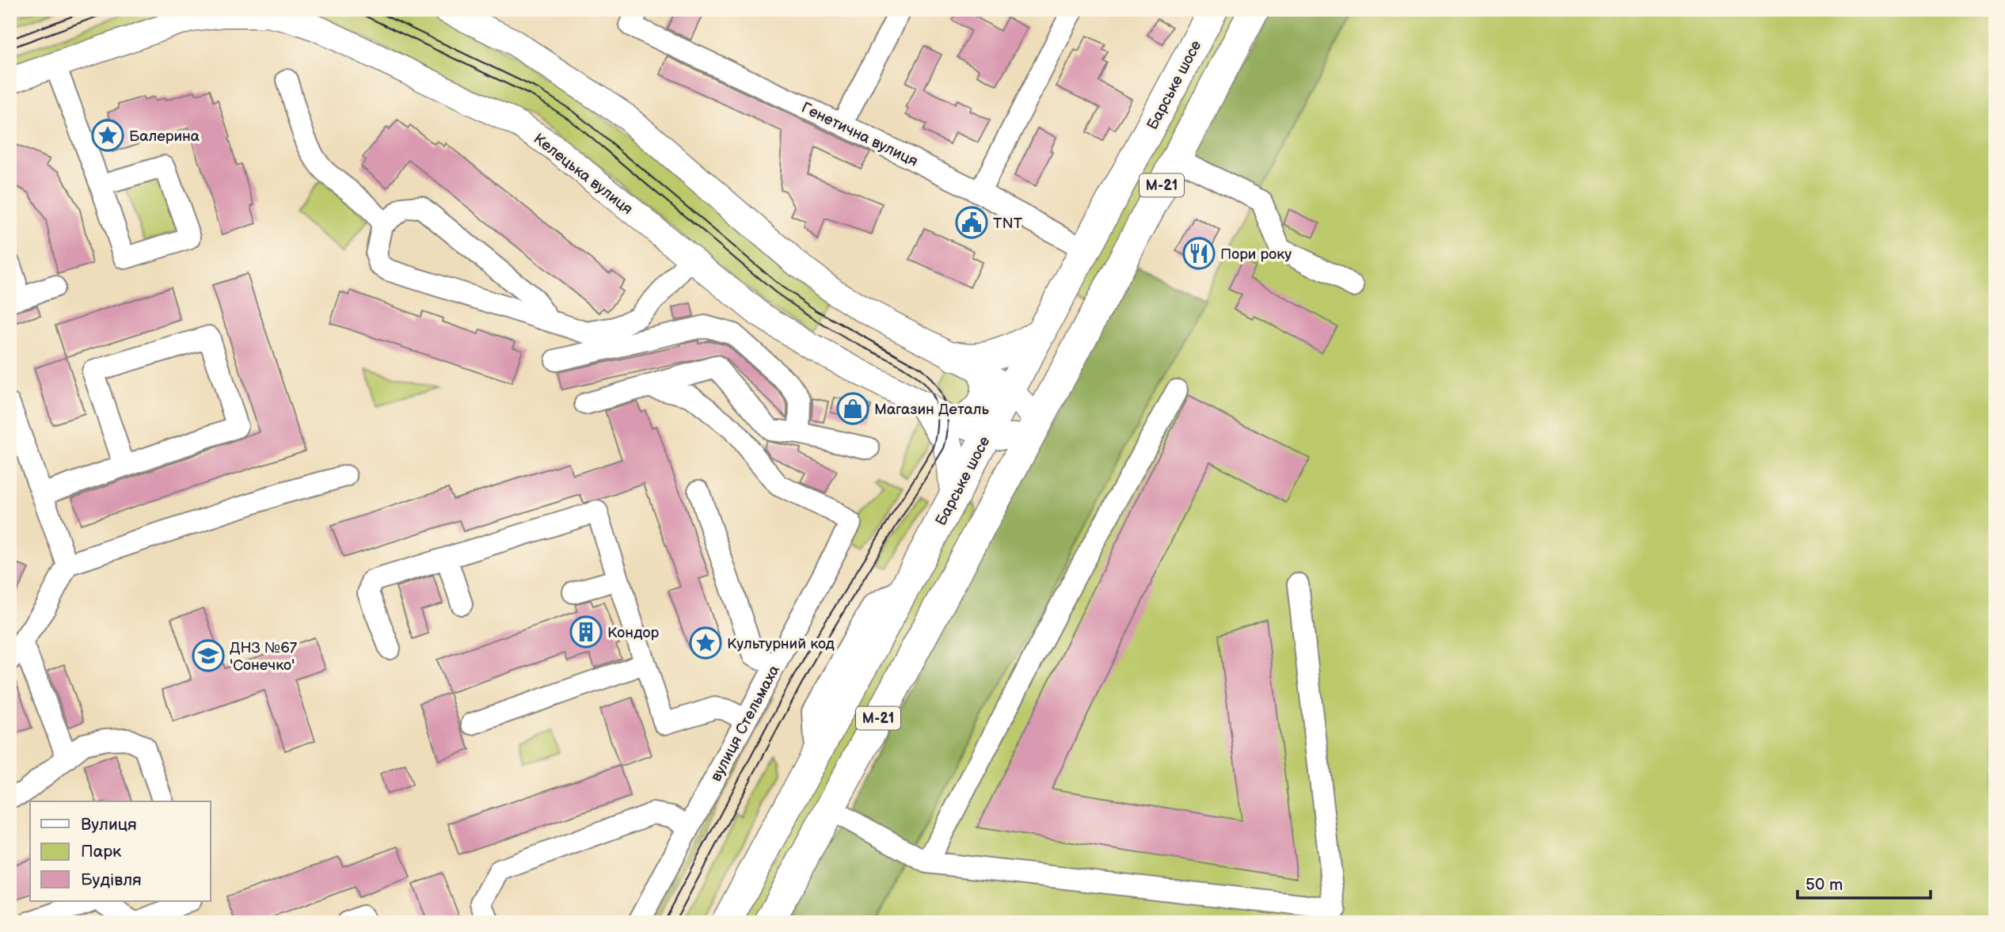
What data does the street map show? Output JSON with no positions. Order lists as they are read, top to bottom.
{
  "streets": {
    "highway": ["Барське шосе", "М-21"],
    "main road": ["Келецька вулиця"],
    "street": ["Генетична вулиця", "вулиця Стельмаха"]
  },
  "crossings": [
    ["Барське шосе", "Генетична вулиця"],
    ["Барське шосе", "Келецька вулиця"],
    ["Келецька вулиця", "М-21"]
  ],
  "places": {
    "place": ["Балерина", "Культурний код"],
    "public building": ["TNT"],
    "restaurant": ["Пори року"],
    "shop": ["Магазин Деталь"],
    "building": ["Кондор"],
    "school or university": ["ДНЗ №67 'Сонечко'"]
  },
  "legend": ["Вулиця", "Парк", "Будівля"],
  "scale_bar": "50 m"
}
